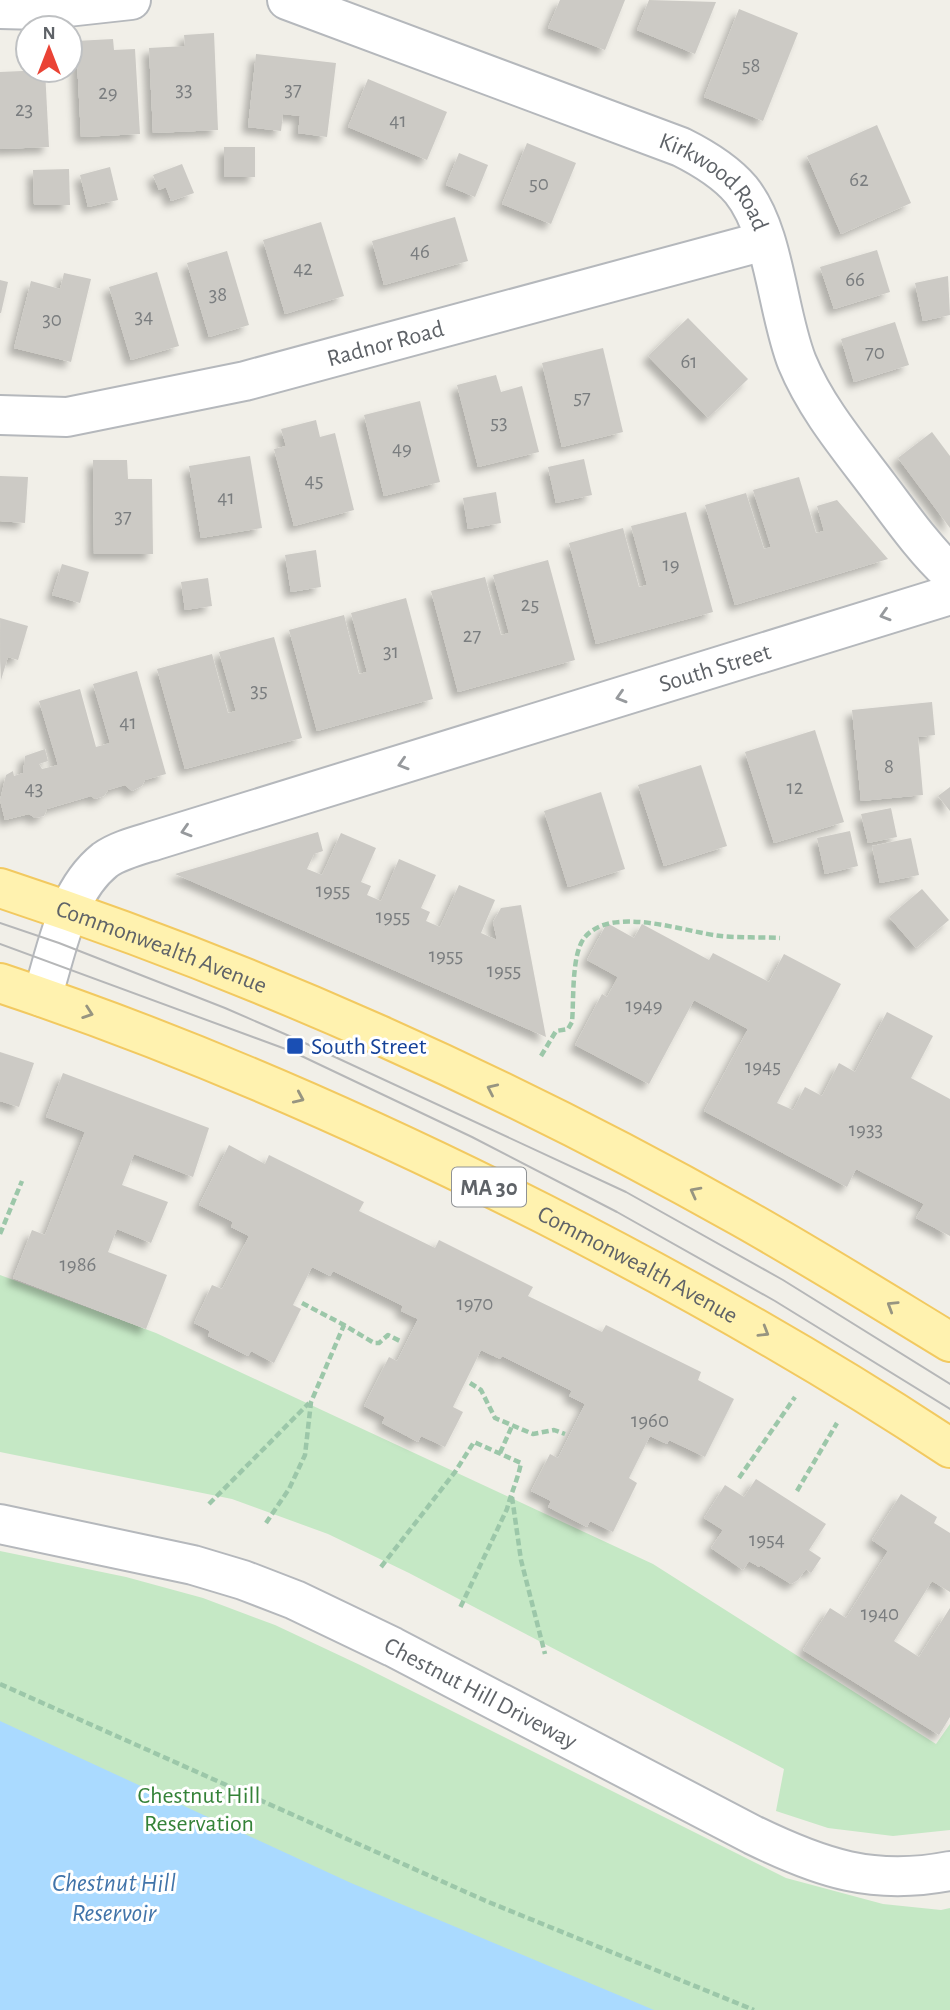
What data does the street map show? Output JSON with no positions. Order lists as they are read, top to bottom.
{
  "streets": {
    "main road": ["Commonwealth Avenue", "MA 30"],
    "street": [
      "Kirkwood Road",
      "Radnor Road",
      "South Street",
      "Chestnut Hill Driveway"
    ]
  },
  "crossings": [
    ["Kirkwood Road", "Radnor Road"],
    ["South Street", "Commonwealth Avenue"]
  ],
  "one_way": ["South Street"],
  "water": ["Chestnut Hill Reservoir"],
  "parks": ["Chestnut Hill Reservation"],
  "places": {
    "transit": ["South Street"]
  },
  "house_numbers": [
    "58",
    "33",
    "37",
    "29",
    "23",
    "41",
    "62",
    "50",
    "46",
    "42",
    "66",
    "38",
    "34",
    "30",
    "70",
    "61",
    "57",
    "53",
    "49",
    "45",
    "41",
    "37",
    "19",
    "25",
    "27",
    "31",
    "35",
    "41",
    "8",
    "12",
    "43",
    "1955",
    "1955",
    "1955",
    "1955",
    "1949",
    "1945",
    "1933",
    "1986",
    "1970",
    "1960",
    "1954",
    "1940"
  ],
  "north": "top"
}
